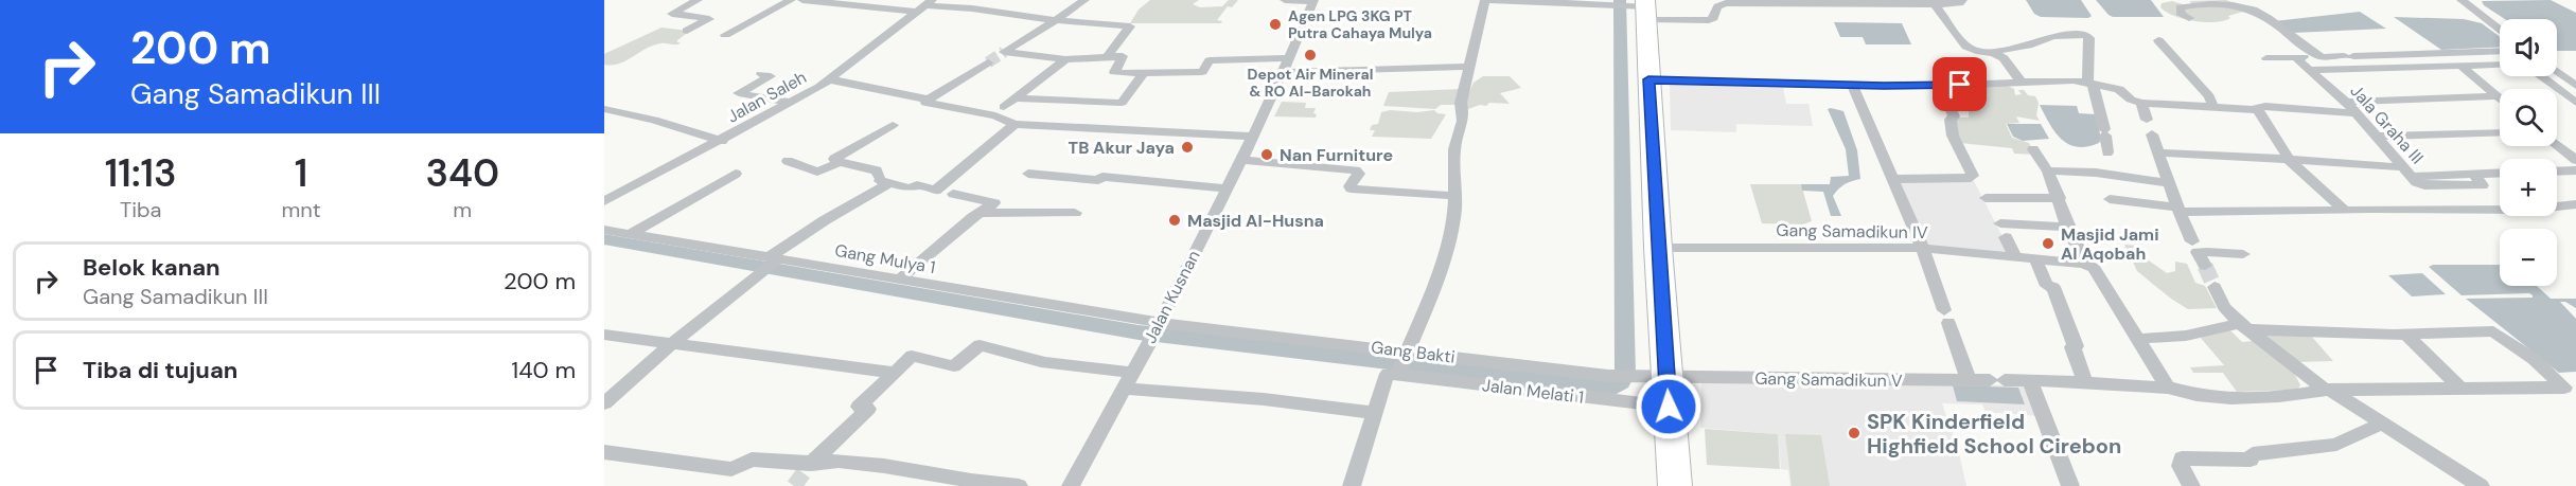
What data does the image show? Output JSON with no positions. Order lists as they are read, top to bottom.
{
  "streets": {
    "street": [
      "Jalan Saleh",
      "Jala Graha III",
      "Gang Samadikun IV",
      "Gang Mulya 1",
      "Jalan Kusnan",
      "Gang Bakti",
      "Gang Samadikun V",
      "Jalan Melati 1"
    ]
  },
  "crossings": [
    ["Gang Mulya 1", "Jalan Kusnan"],
    ["Gang Mulya 1", "Gang Bakti"],
    ["Jalan Kusnan", "Gang Bakti"],
    ["Gang Bakti", "Gang Samadikun V"],
    ["Gang Bakti", "Jalan Melati 1"]
  ],
  "places": [
    "Agen LPG 3KG PT Putra Cahaya Mulya",
    "Depot Air Mineral & RO Al-Barokah",
    "TB Akur Jaya",
    "Nan Furniture",
    "Masjid Al-Husna",
    "Masjid Jami Al Aqobah",
    "SPK Kinderfield Highfield School Cirebon"
  ],
  "page": {
    "turn": ["200 m", "Gang Samadikun III"],
    "map_buttons": ["+", "−"],
    "eta": [
      "11:13",
      "Tiba",
      "1",
      "mnt",
      "340",
      "m"
    ],
    "list": [
      {
        "name": "Belok kanan",
        "note": "Gang Samadikun III",
        "value": "200 m"
      },
      {
        "name": "Tiba di tujuan",
        "value": "140 m"
      }
    ]
  }
}
